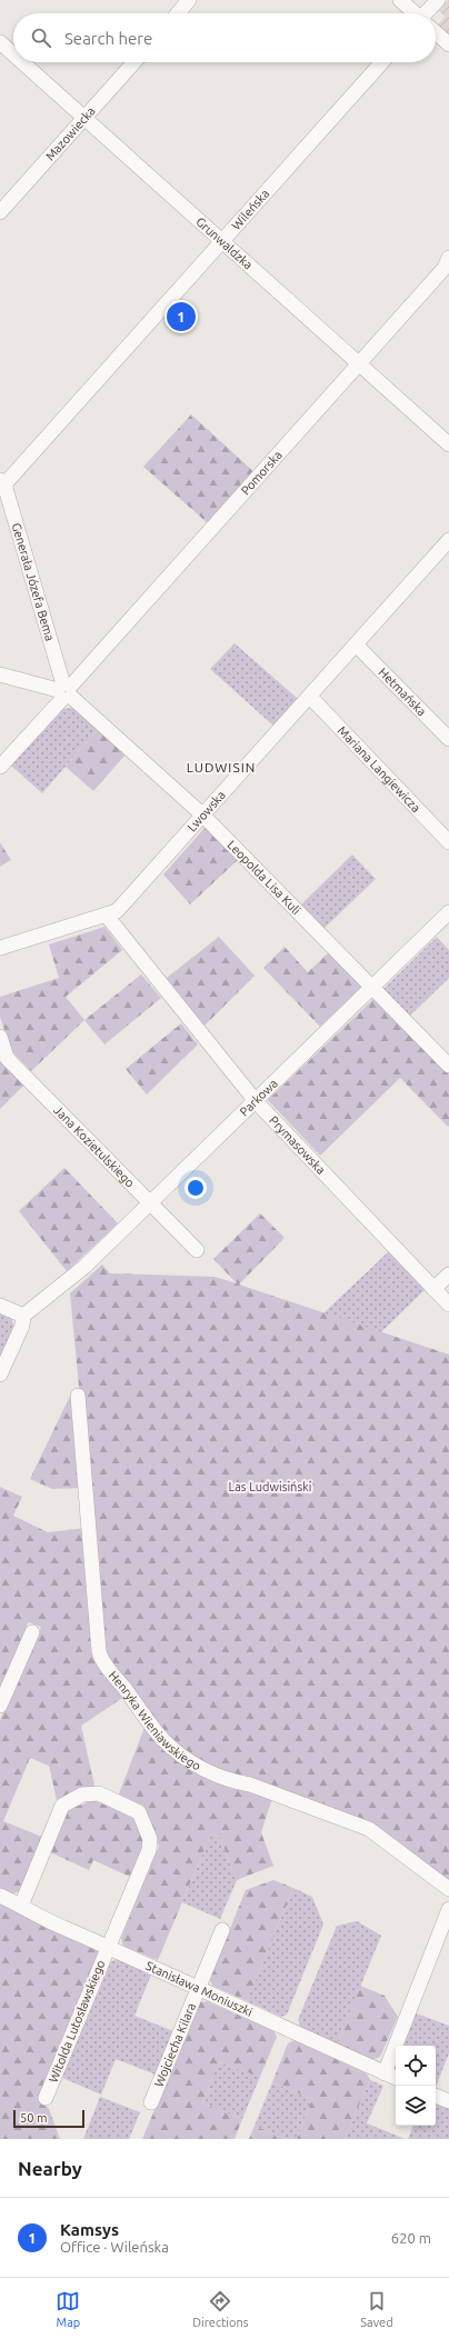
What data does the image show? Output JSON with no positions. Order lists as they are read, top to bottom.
{
  "streets": {
    "street": [
      "Mazowiecka",
      "Wileńska",
      "Grunwaldzka",
      "Pomorska",
      "Generała Józefa Bema",
      "Hetmańska",
      "Mariana Langiewicza",
      "Lwowska",
      "Leopolda Lisa Kuli",
      "Parkowa",
      "Jana Kozietulskiego",
      "Prymasowska",
      "Henryka Wieniawskiego",
      "Stanisława Moniuszki",
      "Witolda Lutosławskiego",
      "Wojciecha Kilara"
    ]
  },
  "crossings": [
    ["Mazowiecka", "Grunwaldzka"],
    ["Wileńska", "Grunwaldzka"],
    ["Wileńska", "Generała Józefa Bema"],
    ["Grunwaldzka", "Pomorska"],
    ["Pomorska", "Generała Józefa Bema"],
    ["Pomorska", "Leopolda Lisa Kuli"],
    ["Generała Józefa Bema", "Leopolda Lisa Kuli"],
    ["Hetmańska", "Lwowska"],
    ["Mariana Langiewicza", "Lwowska"],
    ["Lwowska", "Leopolda Lisa Kuli"],
    ["Lwowska", "Prymasowska"],
    ["Leopolda Lisa Kuli", "Parkowa"],
    ["Parkowa", "Jana Kozietulskiego"],
    ["Parkowa", "Prymasowska"],
    ["Stanisława Moniuszki", "Witolda Lutosławskiego"],
    ["Stanisława Moniuszki", "Wojciecha Kilara"]
  ],
  "districts": ["LUDWISIN"],
  "parks": ["Las Ludwisiński"],
  "scale_bar": "50 m",
  "page": {
    "search": "Search here",
    "pins": "1",
    "scale": "50 m",
    "heading": "Nearby",
    "list": [
      {
        "mark": "1",
        "name": "Kamsys",
        "note": "Office · Wileńska",
        "value": "620 m"
      }
    ],
    "nav": ["Map", "Directions", "Saved"]
  }
}
